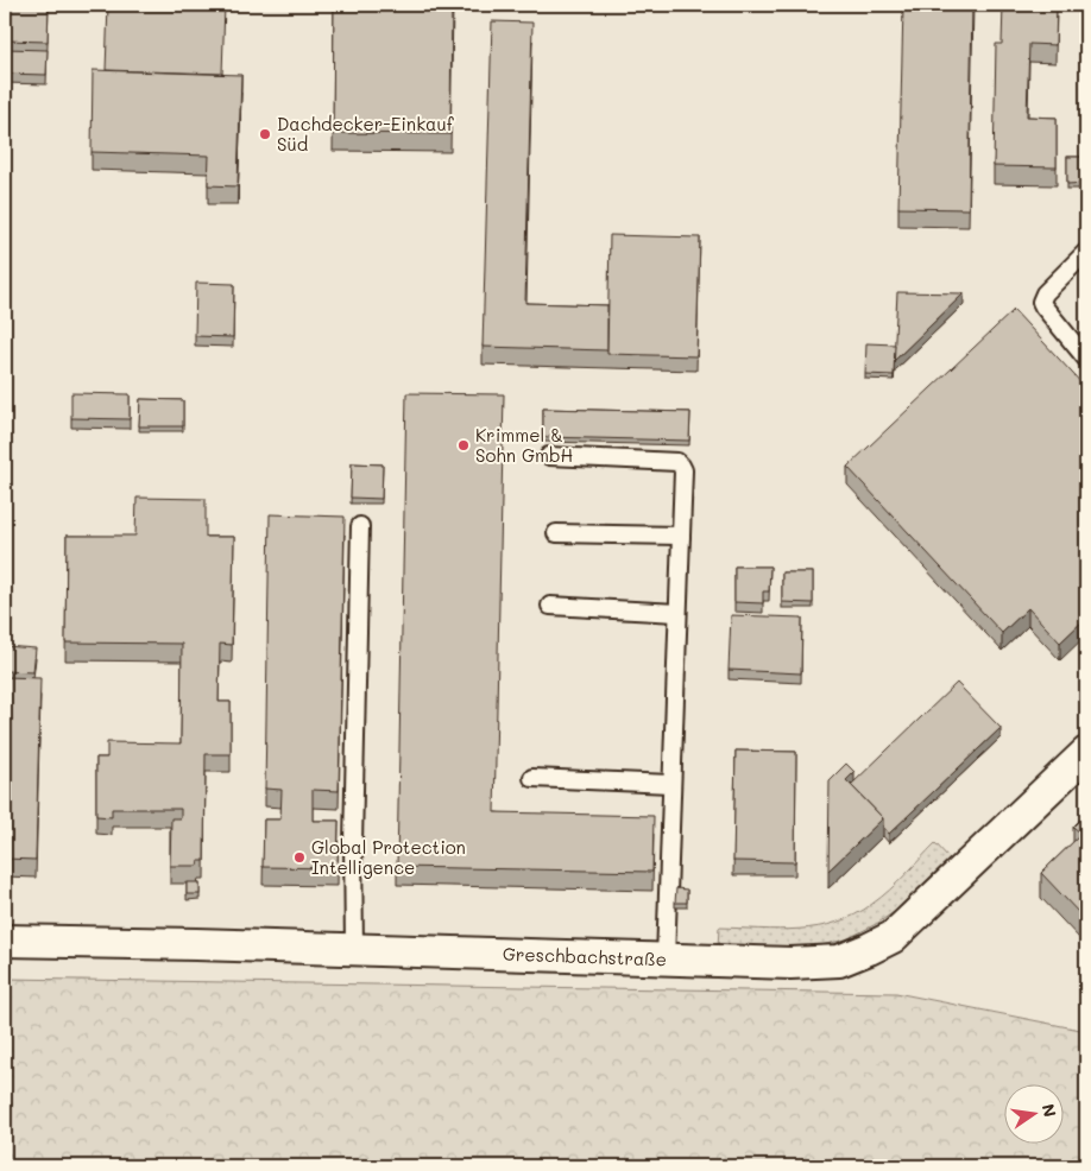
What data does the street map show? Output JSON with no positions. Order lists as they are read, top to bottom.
{
  "streets": {
    "street": ["Greschbachstraße"]
  },
  "places": ["Dachdecker-Einkauf Süd", "Krimmel & Sohn GmbH", "Global Protection Intelligence"],
  "north": "right"
}
